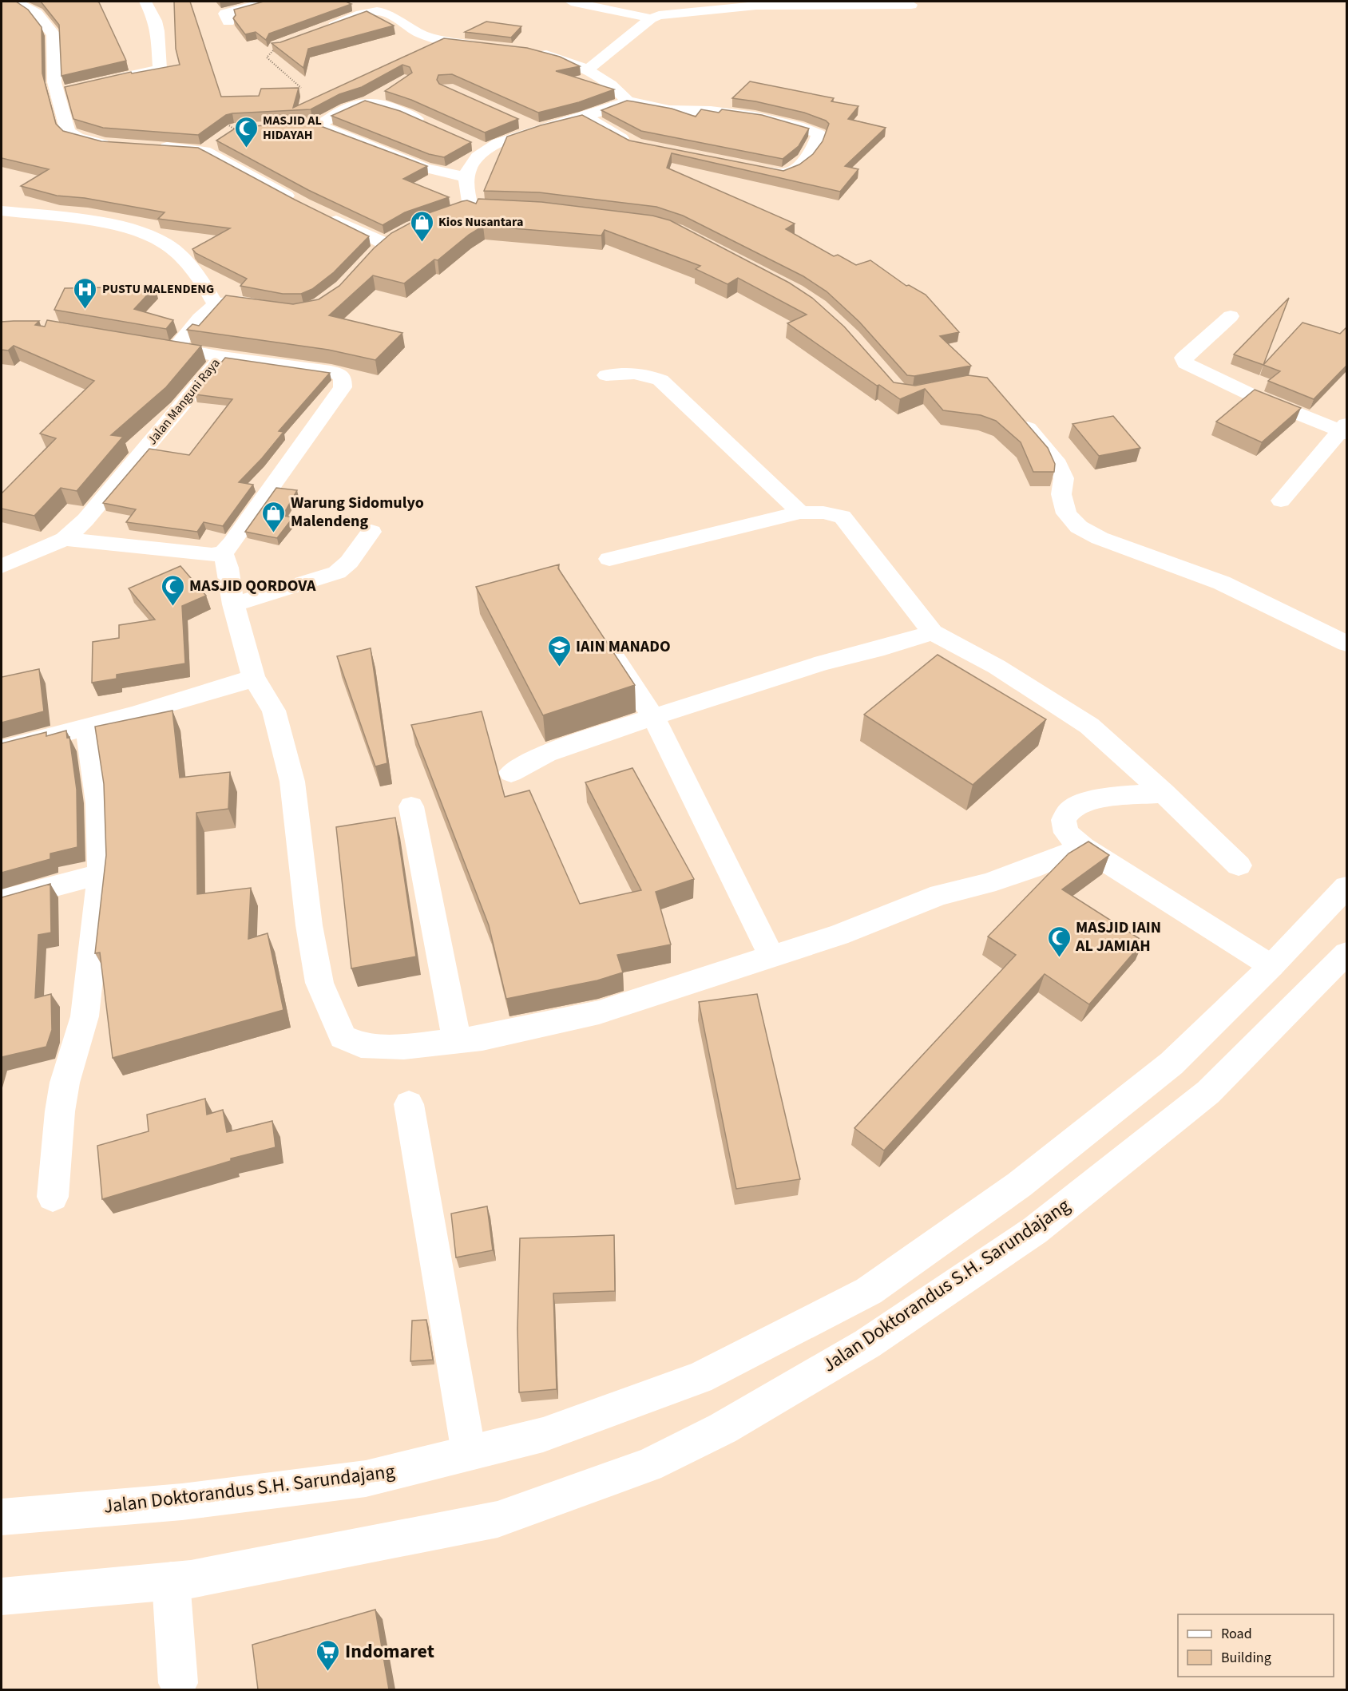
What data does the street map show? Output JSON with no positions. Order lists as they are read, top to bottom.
{
  "streets": {
    "main road": ["Jalan Manguni Raya", "Jalan Doktorandus S.H. Sarundajang"]
  },
  "places": {
    "mosque": ["MASJID AL HIDAYAH", "MASJID QORDOVA", "MASJID IAIN AL JAMIAH"],
    "shop": ["Kios Nusantara", "Warung Sidomulyo Malendeng"],
    "hospital": ["PUSTU MALENDENG"],
    "school or university": ["IAIN MANADO"],
    "supermarket": ["Indomaret"]
  },
  "legend": ["Road", "Building"]
}
